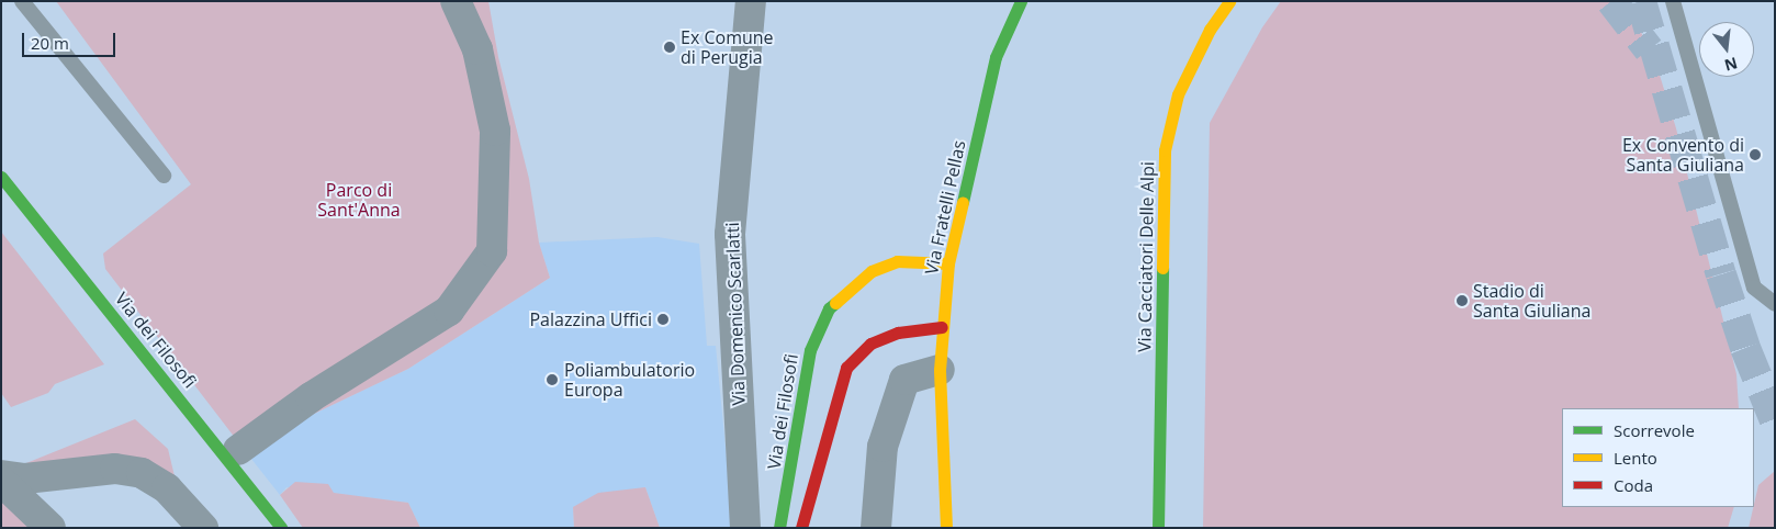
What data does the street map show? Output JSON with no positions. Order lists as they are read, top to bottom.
{
  "streets": {
    "street": [
      "Via Fratelli Pellas",
      "Via Cacciatori Delle Alpi",
      "Via Domenico Scarlatti",
      "Via dei Filosofi"
    ]
  },
  "crossings": [
    ["Via Fratelli Pellas", "Via dei Filosofi"]
  ],
  "parks": ["Parco di Sant'Anna"],
  "places": [
    "Ex Comune di Perugia",
    "Ex Convento di Santa Giuliana",
    "Stadio di Santa Giuliana",
    "Palazzina Uffici",
    "Poliambulatorio Europa"
  ],
  "legend": ["Scorrevole", "Lento", "Coda"],
  "scale_bar": "20 m",
  "north": "bottom"
}
